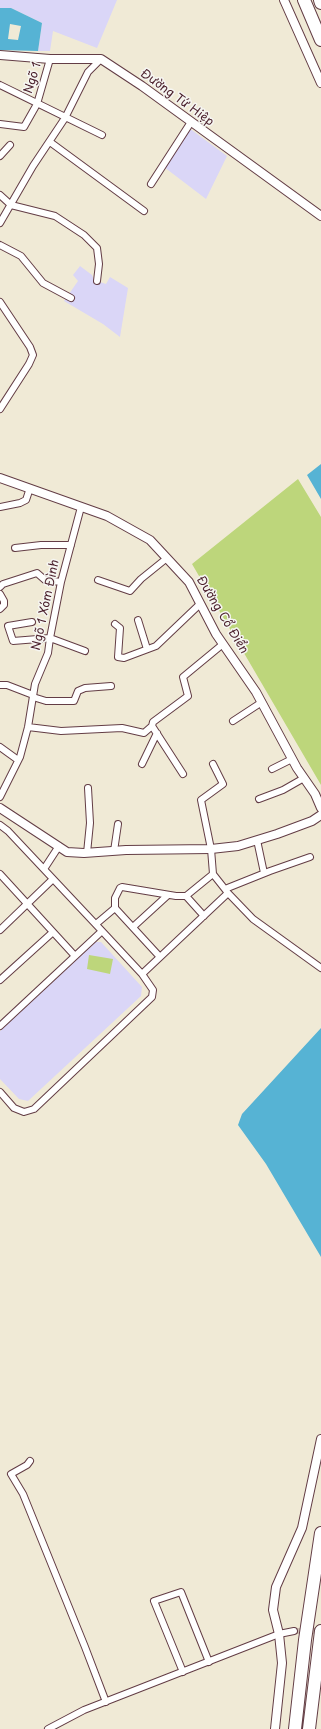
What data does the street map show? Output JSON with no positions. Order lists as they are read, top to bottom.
{
  "streets": {
    "street": [
      "Ngõ 1",
      "Đường Tứ Hiệp",
      "Ngõ 1 Xóm Đình",
      "Đường Cổ Điển"
    ]
  },
  "crossings": [
    ["Ngõ 1 Xóm Đình", "Đường Cổ Điển"]
  ]
}
